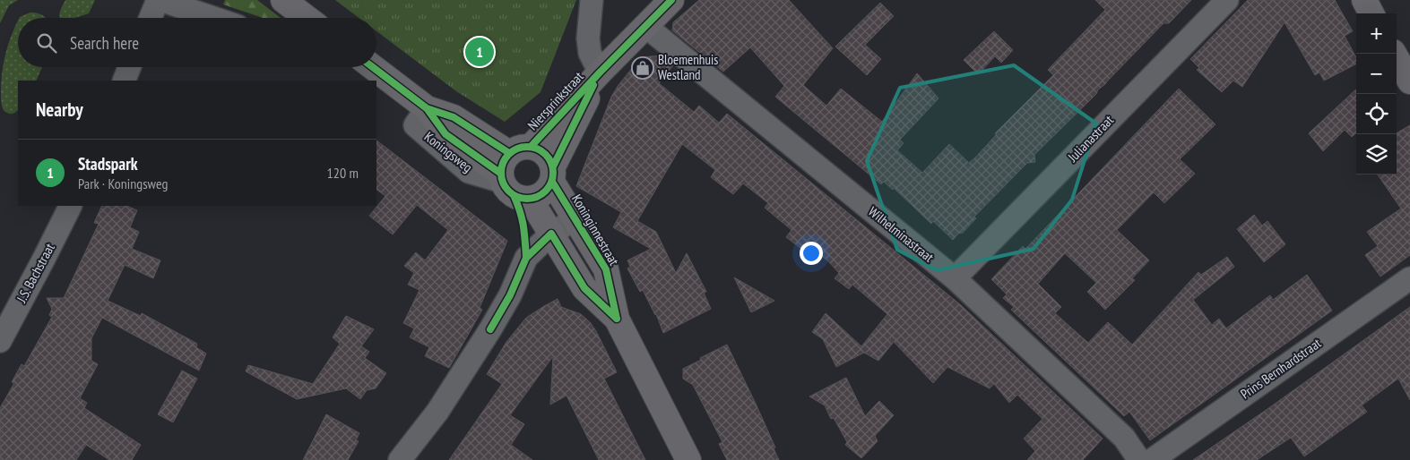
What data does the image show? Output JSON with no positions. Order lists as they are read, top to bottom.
{
  "streets": {
    "main road": ["Niersprinkstraat", "Koningsweg", "Koninginnestraat"],
    "street": [
      "Julianastraat",
      "Wilhelminastraat",
      "J.S. Bachstraat",
      "Prins Bernhardstraat"
    ]
  },
  "crossings": [
    ["Niersprinkstraat", "Koningsweg"],
    ["Niersprinkstraat", "Koninginnestraat"],
    ["Niersprinkstraat", "Wilhelminastraat"],
    ["Julianastraat", "Wilhelminastraat"],
    ["Koningsweg", "Koninginnestraat"]
  ],
  "places": {
    "shop": ["Bloemenhuis Westland"]
  },
  "page": {
    "map_buttons": ["+", "−"],
    "search": "Search here",
    "pins": "1",
    "heading": "Nearby",
    "list": [
      {
        "mark": "1",
        "name": "Stadspark",
        "note": "Park · Koningsweg",
        "value": "120 m"
      }
    ]
  }
}
